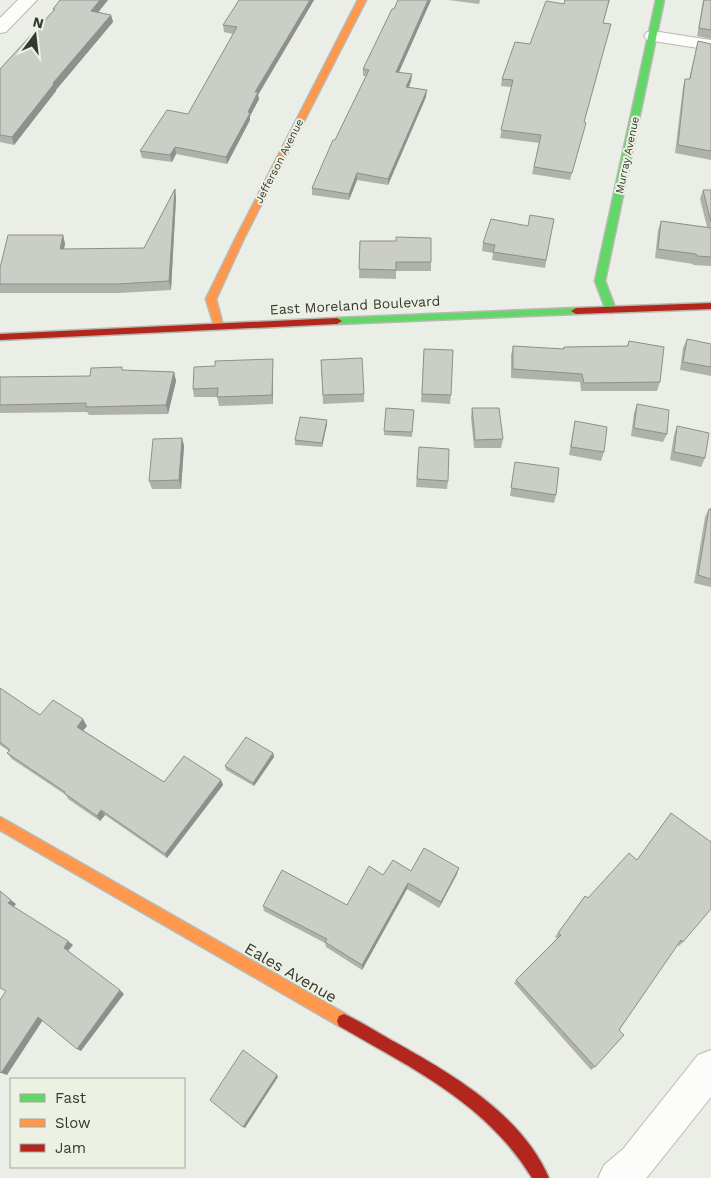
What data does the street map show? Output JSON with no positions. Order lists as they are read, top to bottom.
{
  "streets": {
    "street": [
      "Murray Avenue",
      "Jefferson Avenue",
      "East Moreland Boulevard",
      "Eales Avenue"
    ]
  },
  "crossings": [
    ["Murray Avenue", "East Moreland Boulevard"],
    ["Jefferson Avenue", "East Moreland Boulevard"]
  ],
  "legend": ["Fast", "Slow", "Jam"],
  "north": "top"
}
